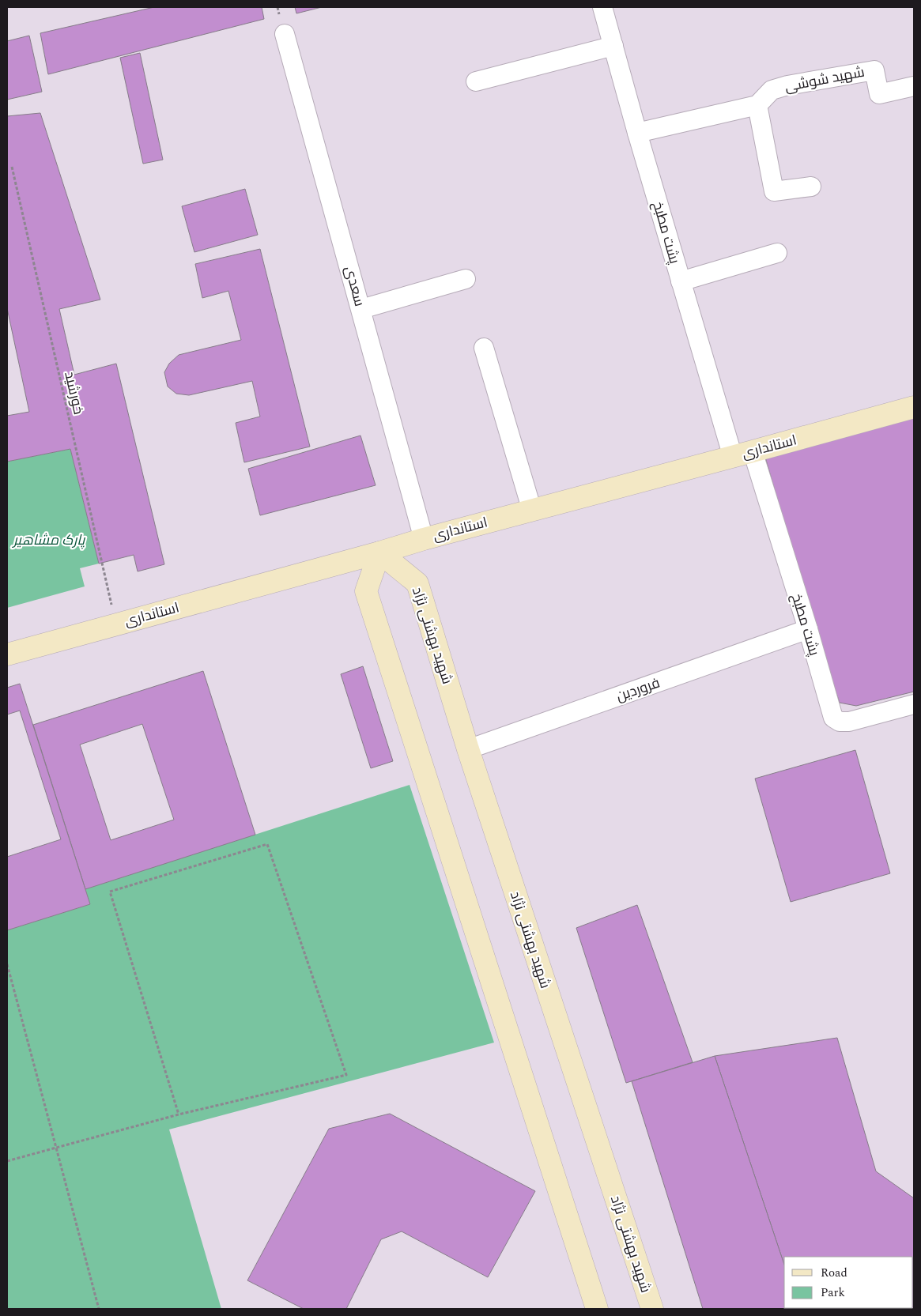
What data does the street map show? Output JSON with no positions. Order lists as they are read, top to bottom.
{
  "streets": {
    "main road": ["استانداری", "شهید بهشتی نژاد"],
    "street": [
      "شهید شوشی",
      "پشت مطبخ",
      "سعدی",
      "فروردین"
    ],
    "path": ["خورشید"]
  },
  "crossings": [
    ["پشت مطبخ", "استانداری"],
    ["پشت مطبخ", "فروردین"],
    ["سعدی", "استانداری"],
    ["خورشید", "استانداری"],
    ["استانداری", "شهید بهشتی نژاد"],
    ["شهید بهشتی نژاد", "فروردین"]
  ],
  "parks": ["پارک مشاهیر"],
  "legend": ["Road", "Park"]
}
